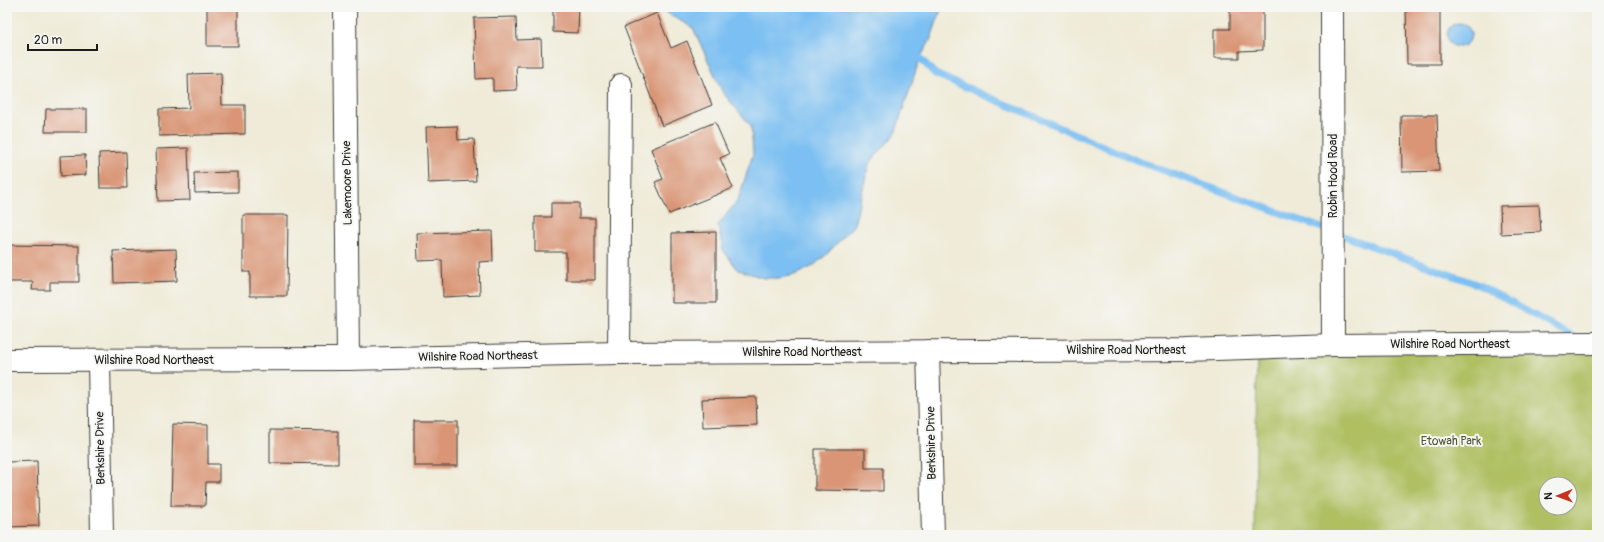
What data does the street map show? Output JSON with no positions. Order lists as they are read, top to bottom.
{
  "streets": {
    "street": [
      "Robin Hood Road",
      "Lakemoore Drive",
      "Wilshire Road Northeast",
      "Berkshire Drive"
    ]
  },
  "crossings": [
    ["Robin Hood Road", "Wilshire Road Northeast"],
    ["Lakemoore Drive", "Wilshire Road Northeast"],
    ["Wilshire Road Northeast", "Berkshire Drive"]
  ],
  "parks": ["Etowah Park"],
  "scale_bar": "20 m",
  "north": "left"
}
